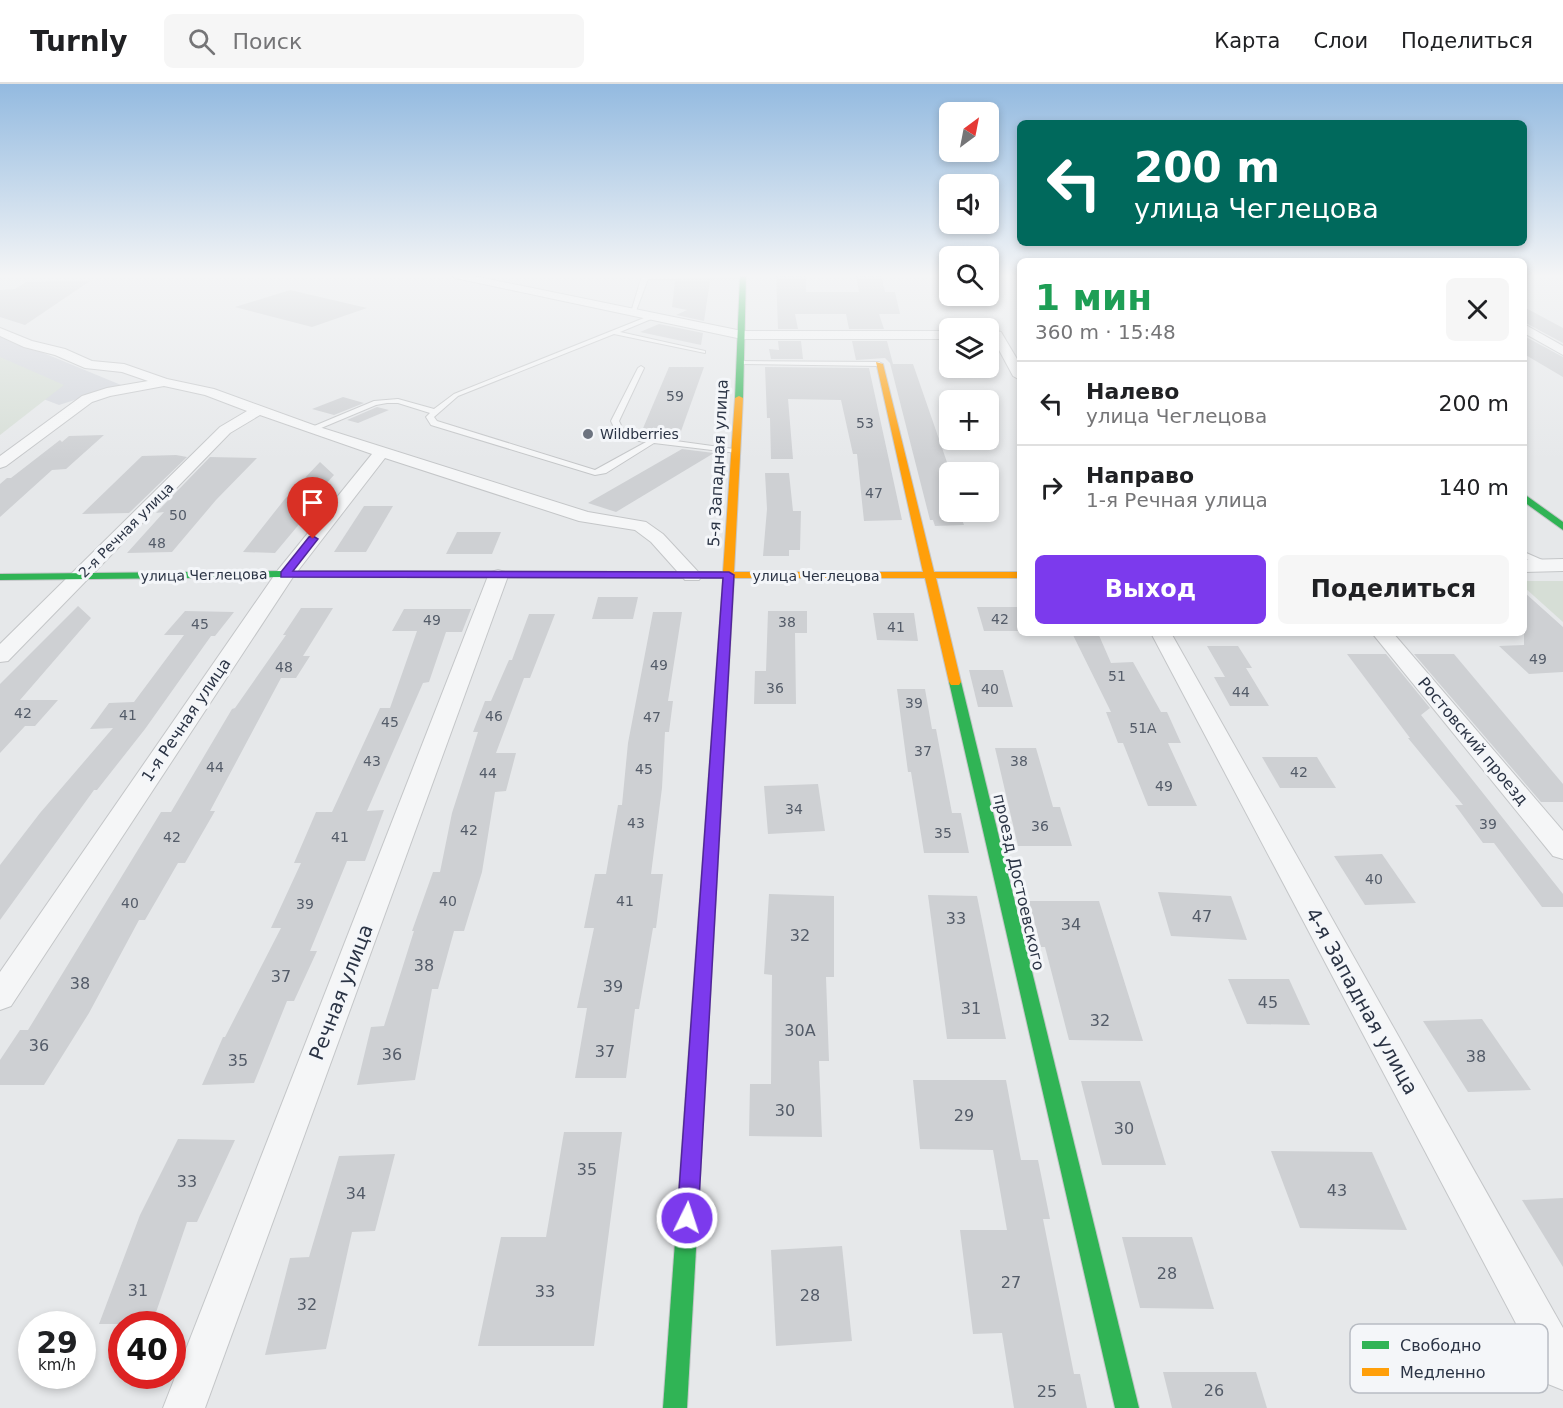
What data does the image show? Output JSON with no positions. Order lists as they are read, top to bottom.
{
  "streets": {
    "street": [
      "5-я Западная улица",
      "2-я Речная улица",
      "улица Чеглецова",
      "1-я Речная улица",
      "Ростовский проезд",
      "проезд Достоевского",
      "Речная улица",
      "4-я Западная улица"
    ]
  },
  "crossings": [
    ["5-я Западная улица", "улица Чеглецова"],
    ["2-я Речная улица", "улица Чеглецова"],
    ["улица Чеглецова", "1-я Речная улица"],
    ["улица Чеглецова", "проезд Достоевского"],
    ["улица Чеглецова", "Речная улица"]
  ],
  "places": ["Wildberries"],
  "house_numbers": [
    "59",
    "53",
    "47",
    "50",
    "48",
    "42",
    "49",
    "38",
    "45",
    "41",
    "49",
    "49",
    "48",
    "51",
    "36",
    "40",
    "44",
    "39",
    "42",
    "41",
    "46",
    "47",
    "45",
    "51А",
    "37",
    "43",
    "38",
    "44",
    "45",
    "42",
    "44",
    "49",
    "34",
    "43",
    "39",
    "36",
    "42",
    "35",
    "42",
    "41",
    "40",
    "40",
    "41",
    "40",
    "39",
    "47",
    "33",
    "34",
    "32",
    "38",
    "37",
    "38",
    "39",
    "45",
    "31",
    "32",
    "30А",
    "36",
    "37",
    "36",
    "38",
    "35",
    "30",
    "29",
    "30",
    "35",
    "33",
    "43",
    "34",
    "28",
    "27",
    "31",
    "33",
    "28",
    "32",
    "26",
    "25"
  ],
  "legend": ["Свободно", "Медленно"],
  "north": "top right",
  "page": {
    "header": "Turnly",
    "search": "Поиск",
    "nav": ["Карта", "Слои", "Поделиться"],
    "map_buttons": ["+", "−"],
    "turn": ["200 m", "улица Чеглецова"],
    "heading": ["1 мин", "360 m · 15:48"],
    "list": [
      {
        "name": "Налево",
        "note": "улица Чеглецова",
        "value": "200 m"
      },
      {
        "name": "Направо",
        "note": "1-я Речная улица",
        "value": "140 m"
      }
    ],
    "buttons": ["Выход", "Поделиться"],
    "speed": "29 km/h",
    "limit": "40"
  }
}
